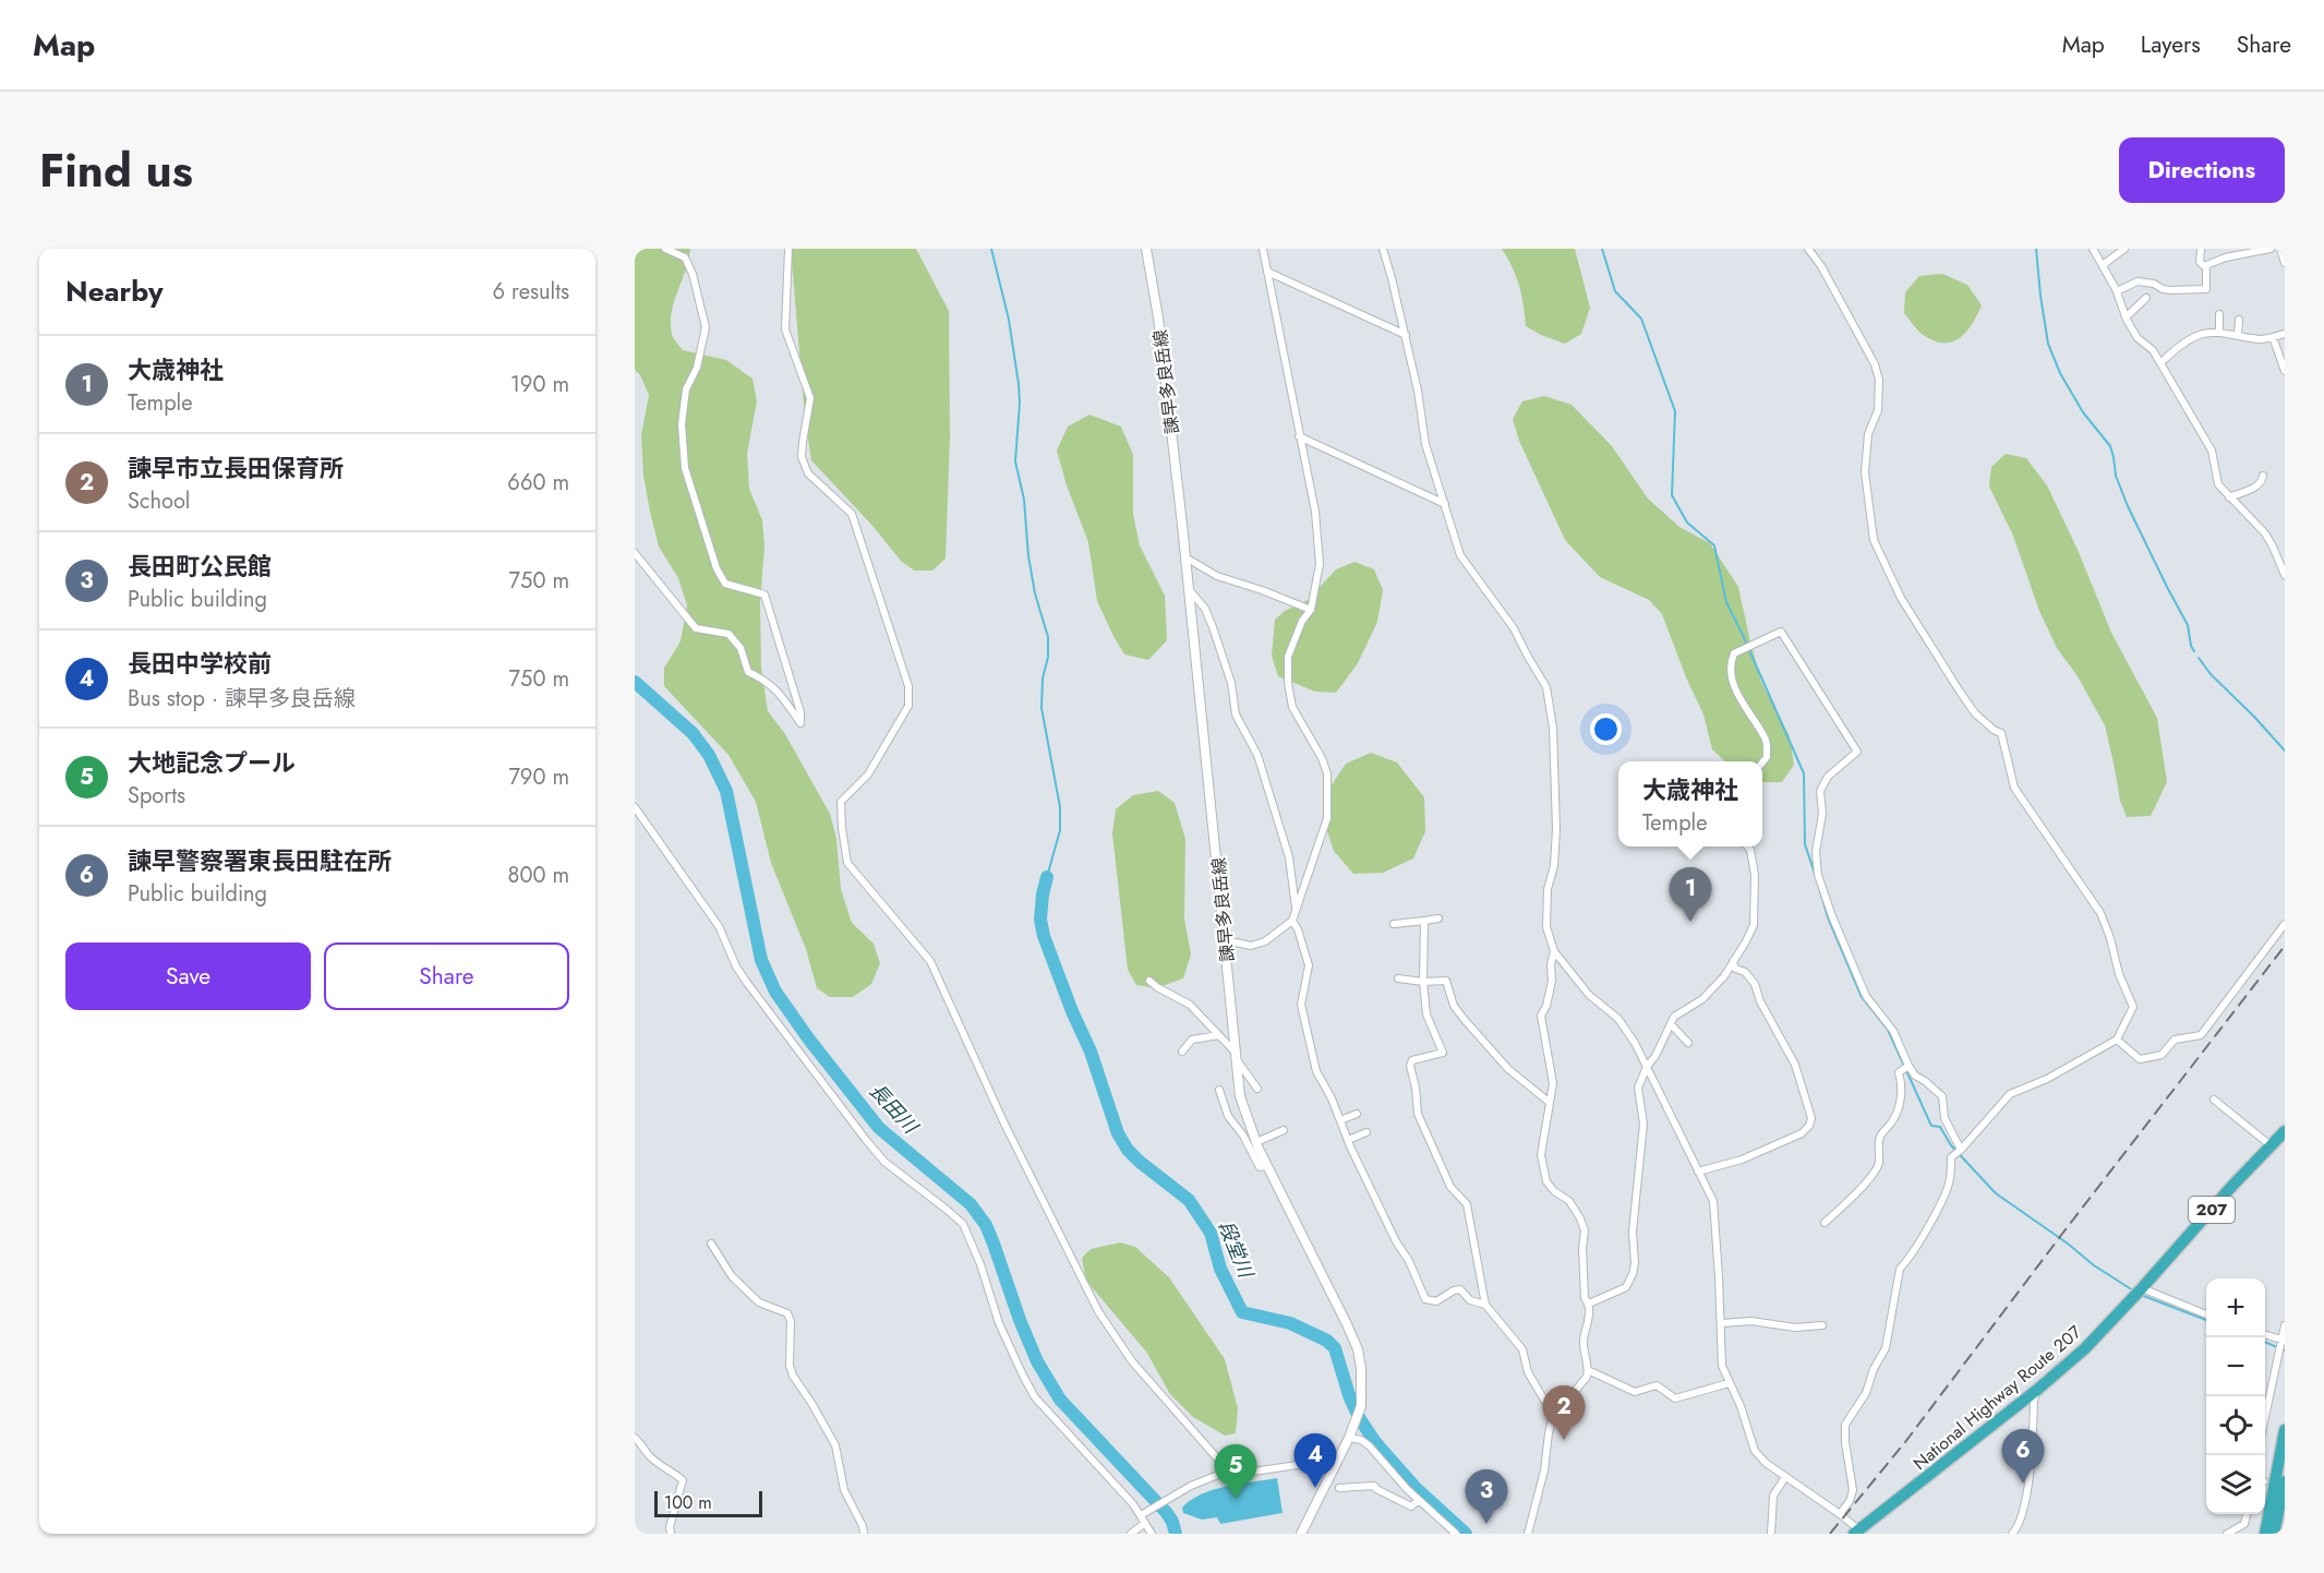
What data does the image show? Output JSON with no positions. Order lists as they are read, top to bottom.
{
  "streets": {
    "highway": ["207", "National Highway Route 207"],
    "main road": ["諫早多良岳線"]
  },
  "water": ["長田川", "段堂川"],
  "scale_bar": "100 m",
  "page": {
    "header": "Map",
    "nav": ["Map", "Layers", "Share"],
    "title": "Find us",
    "buttons": [
      "Directions",
      ["Save", "Share"]
    ],
    "heading": ["Nearby", "6 results"],
    "list": [
      {
        "mark": "1",
        "name": "大歳神社",
        "note": "Temple",
        "value": "190 m"
      },
      {
        "mark": "2",
        "name": "諫早市立長田保育所",
        "note": "School",
        "value": "660 m"
      },
      {
        "mark": "3",
        "name": "長田町公民館",
        "note": "Public building",
        "value": "750 m"
      },
      {
        "mark": "4",
        "name": "長田中学校前",
        "note": "Bus stop · 諫早多良岳線",
        "value": "750 m"
      },
      {
        "mark": "5",
        "name": "大地記念プール",
        "note": "Sports",
        "value": "790 m"
      },
      {
        "mark": "6",
        "name": "諫早警察署東長田駐在所",
        "note": "Public building",
        "value": "800 m"
      }
    ],
    "popup": ["大歳神社", "Temple"],
    "pins": [
      "1",
      "2",
      "6",
      "4",
      "5",
      "3"
    ],
    "map_buttons": ["+", "−"],
    "scale": "100 m"
  }
}
